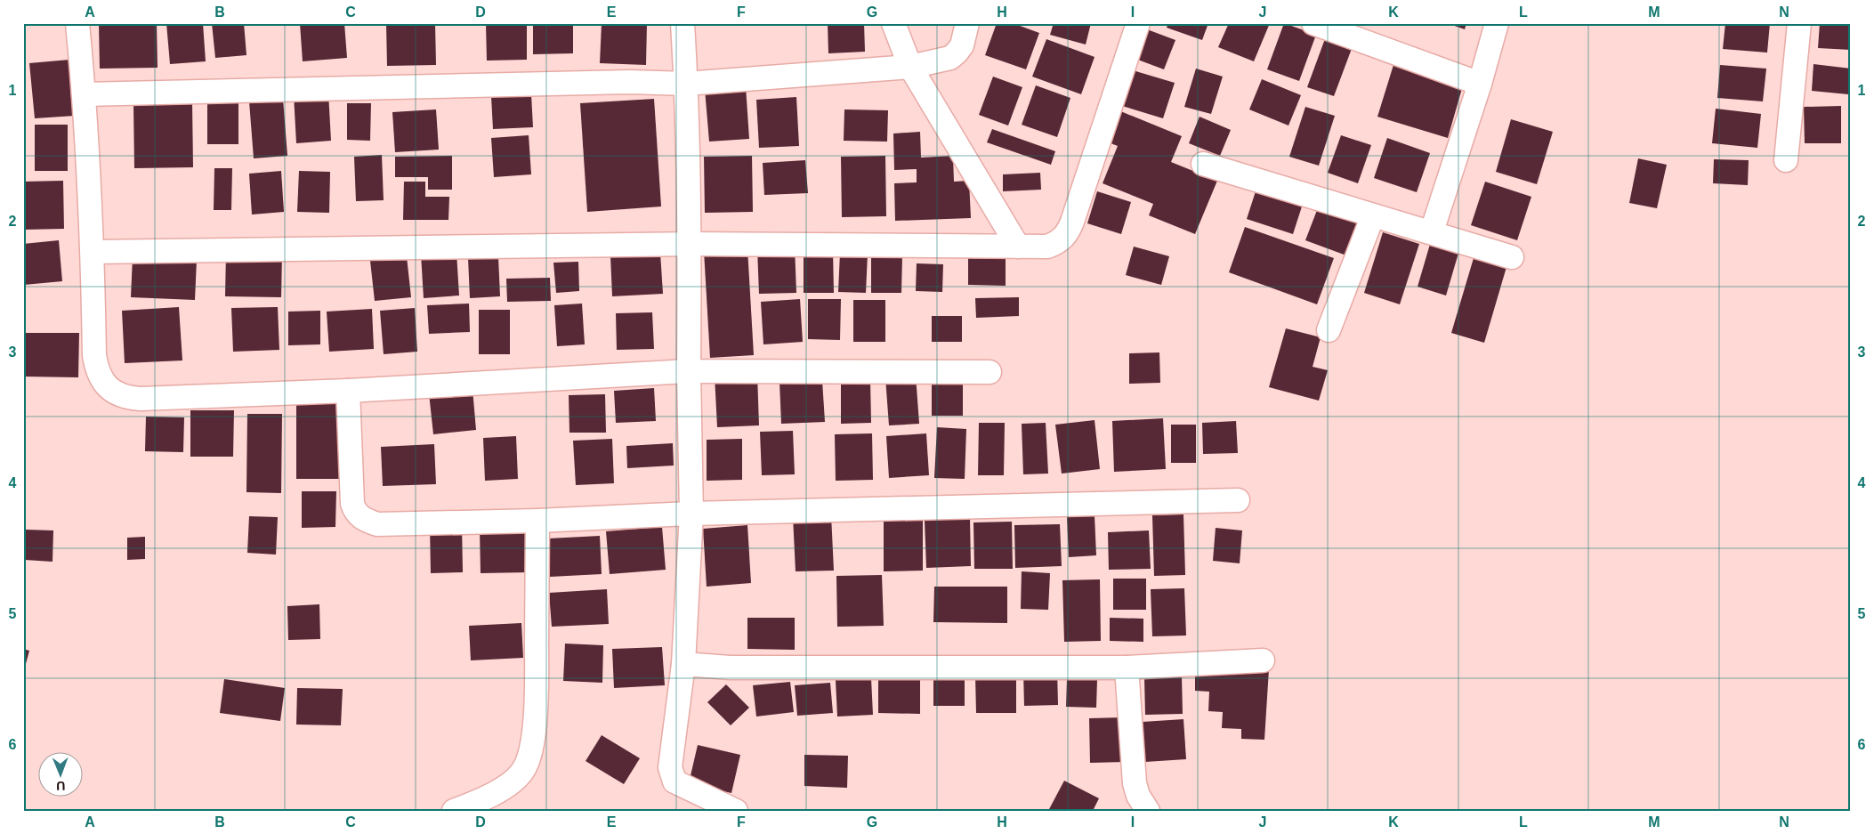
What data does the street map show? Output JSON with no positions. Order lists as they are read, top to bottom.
{
  "north": "bottom",
  "grid": {
    "columns": [
      "A",
      "B",
      "C",
      "D",
      "E",
      "F",
      "G",
      "H",
      "I",
      "J",
      "K",
      "L",
      "M",
      "N"
    ],
    "rows": [
      "1",
      "2",
      "3",
      "4",
      "5",
      "6"
    ]
  }
}
